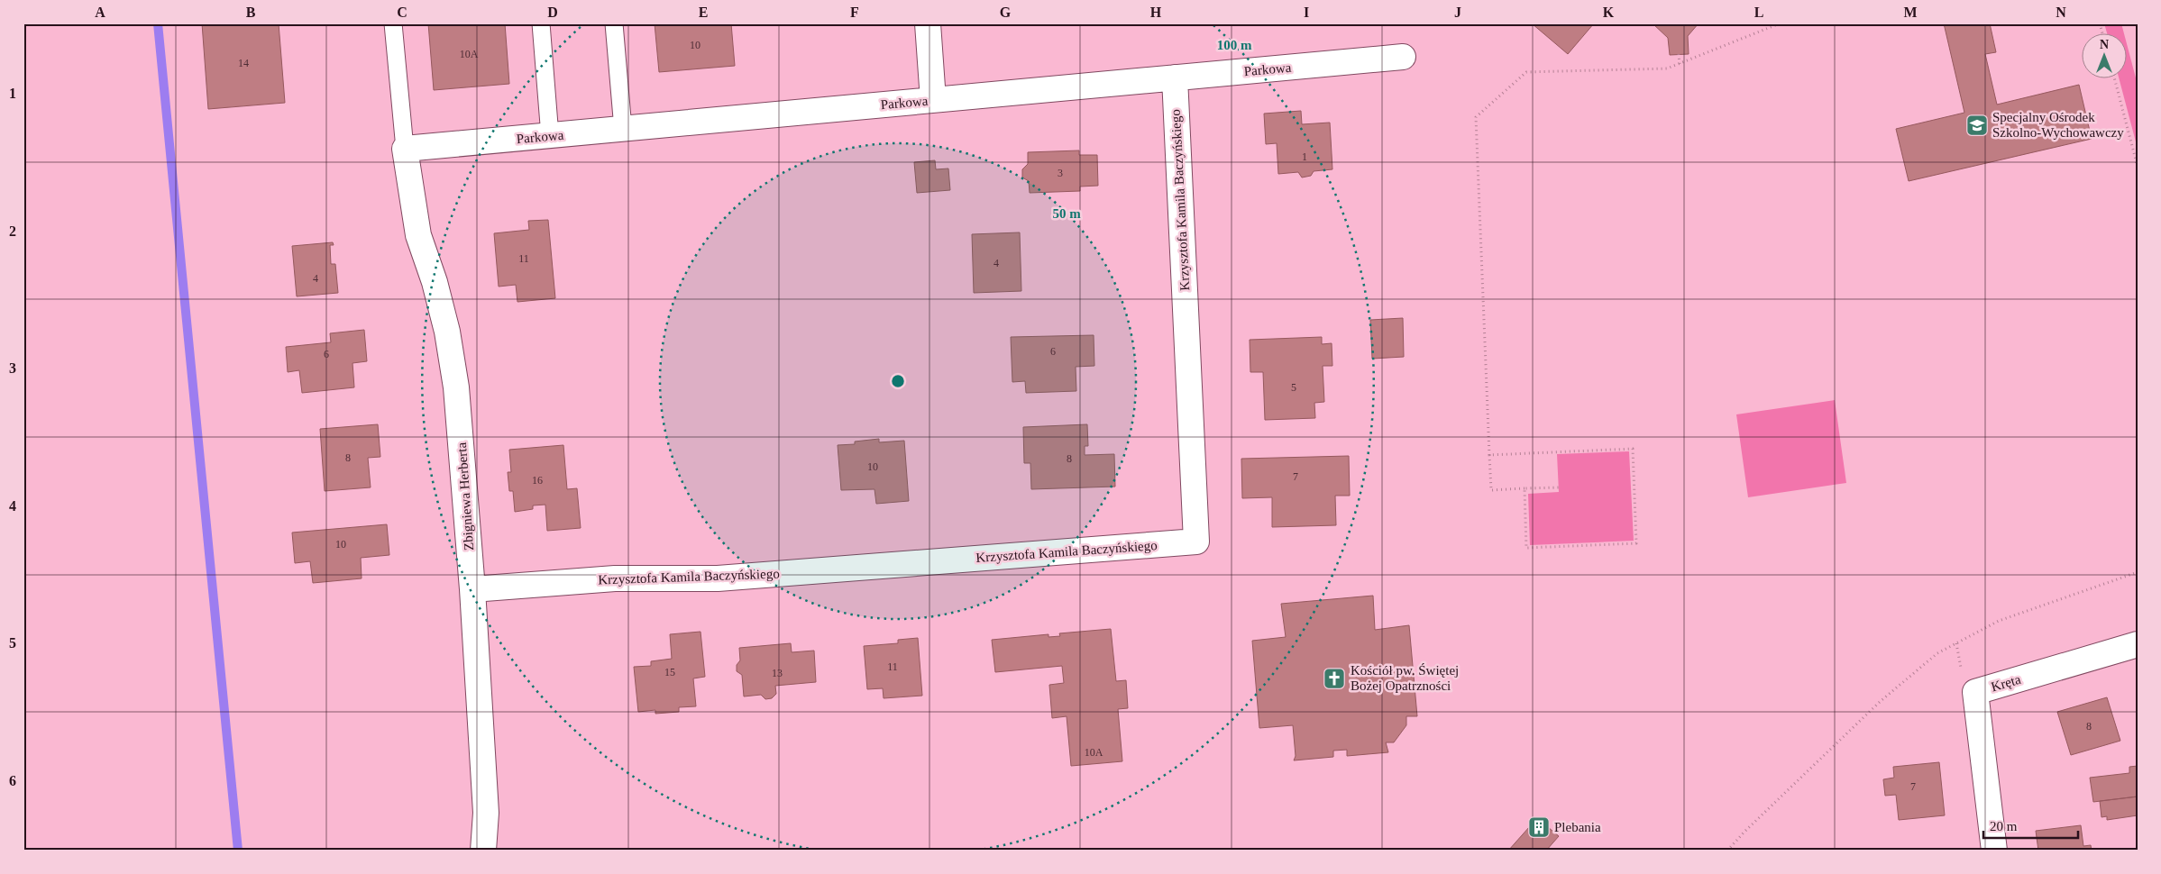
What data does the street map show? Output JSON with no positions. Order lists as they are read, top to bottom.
{
  "streets": {
    "street": [
      "Parkowa",
      "Krzysztofa Kamila Baczyńskiego",
      "Zbigniewa Herberta",
      "Kręta"
    ]
  },
  "crossings": [
    ["Parkowa", "Krzysztofa Kamila Baczyńskiego"],
    ["Parkowa", "Zbigniewa Herberta"],
    ["Krzysztofa Kamila Baczyńskiego", "Zbigniewa Herberta"]
  ],
  "places": {
    "school or university": ["Specjalny Ośrodek Szkolno-Wychowawczy"],
    "church": ["Kościół pw. Świętej Bożej Opatrzności"],
    "building": ["Plebania"]
  },
  "house_numbers": [
    "10",
    "10A",
    "14",
    "1",
    "3",
    "11",
    "4",
    "4",
    "6",
    "6",
    "5",
    "8",
    "8",
    "10",
    "7",
    "16",
    "10",
    "11",
    "15",
    "13",
    "8",
    "10A",
    "7"
  ],
  "scale_bar": "20 m",
  "north": "top",
  "grid": {
    "columns": [
      "A",
      "B",
      "C",
      "D",
      "E",
      "F",
      "G",
      "H",
      "I",
      "J",
      "K",
      "L",
      "M",
      "N"
    ],
    "rows": [
      "1",
      "2",
      "3",
      "4",
      "5",
      "6"
    ]
  },
  "rings": ["100 m", "50 m"]
}
